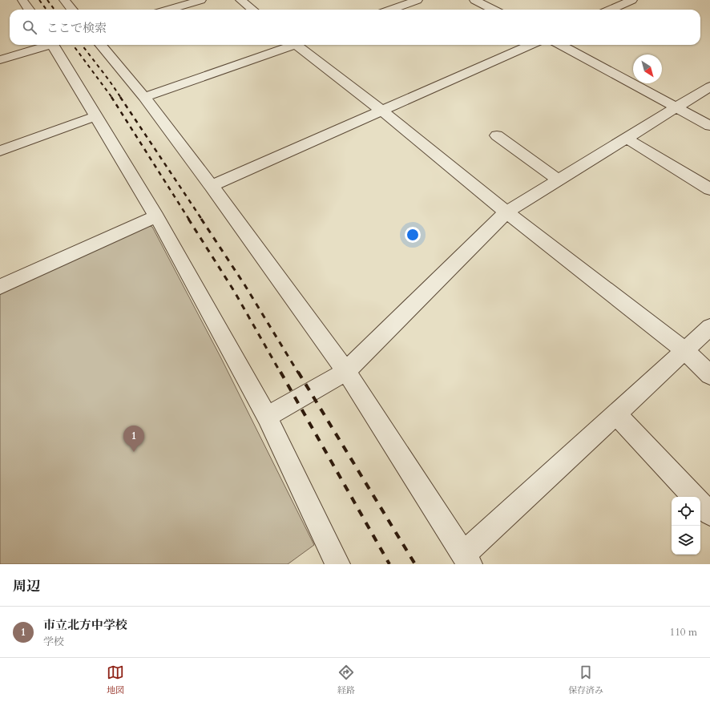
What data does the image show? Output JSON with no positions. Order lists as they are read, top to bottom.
{
  "north": "bottom right",
  "page": {
    "search": "ここで検索",
    "pins": "1",
    "heading": "周辺",
    "list": [
      {
        "mark": "1",
        "name": "市立北方中学校",
        "note": "学校",
        "value": "110 m"
      }
    ],
    "nav": ["地図", "経路", "保存済み"]
  }
}
